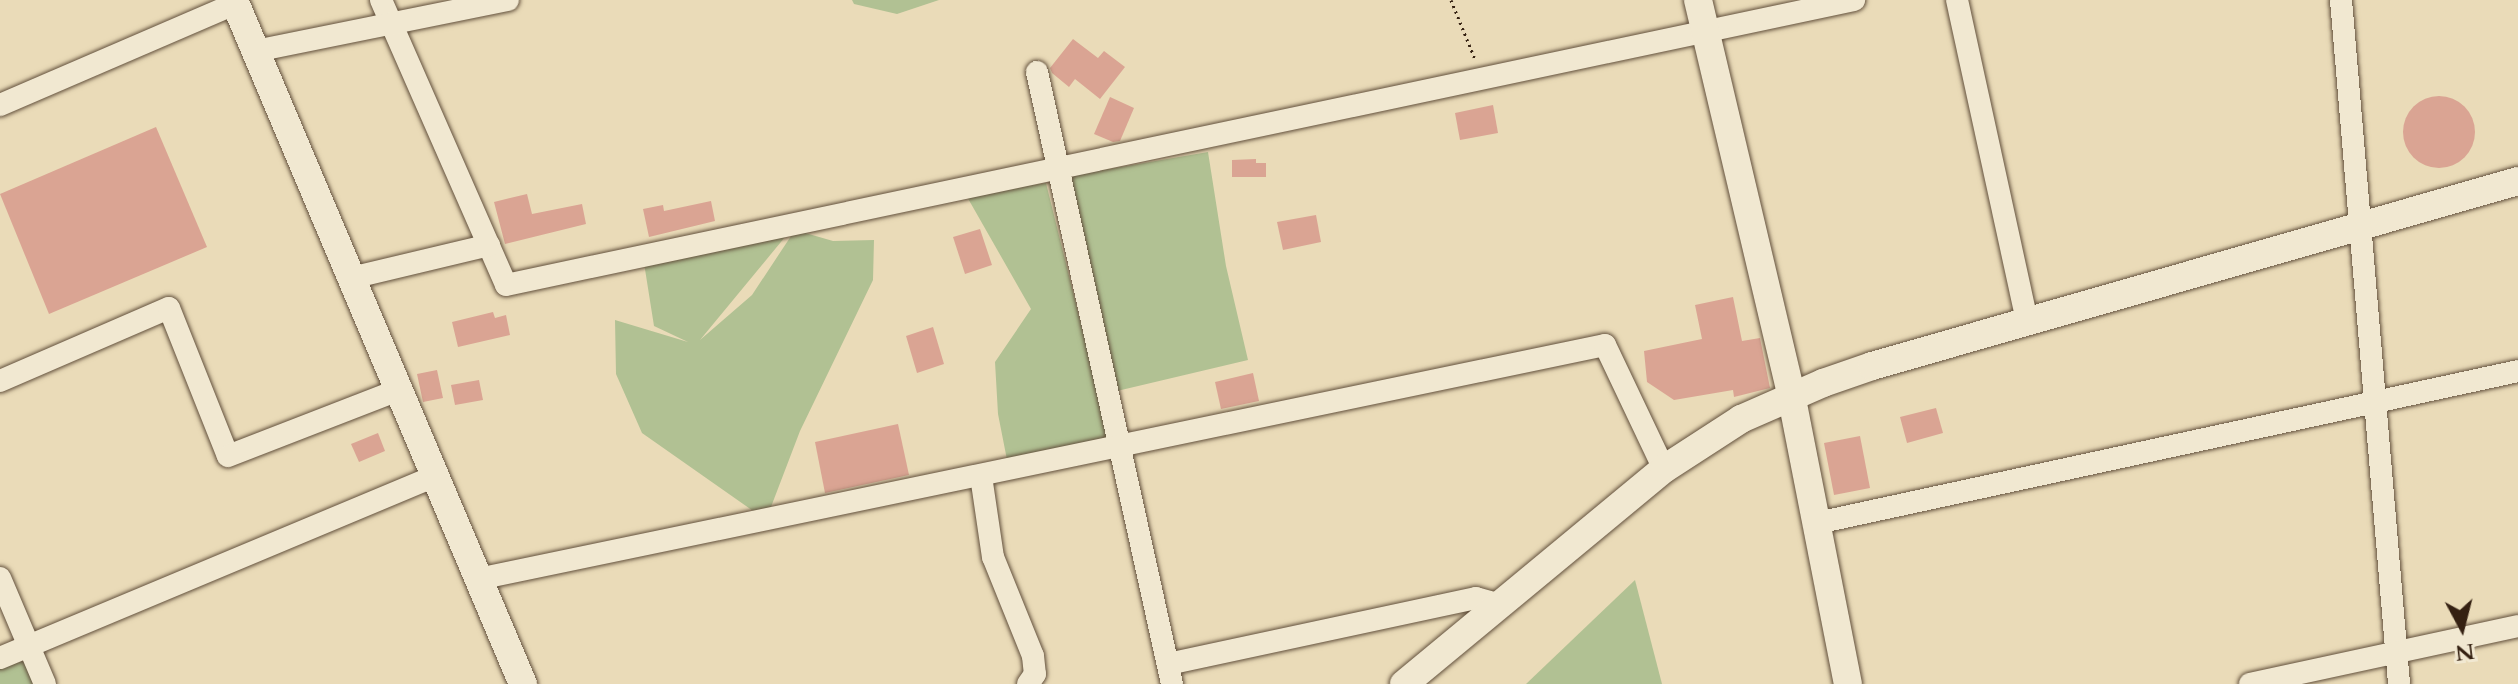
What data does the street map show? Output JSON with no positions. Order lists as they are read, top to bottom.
{
  "north": "bottom"
}
